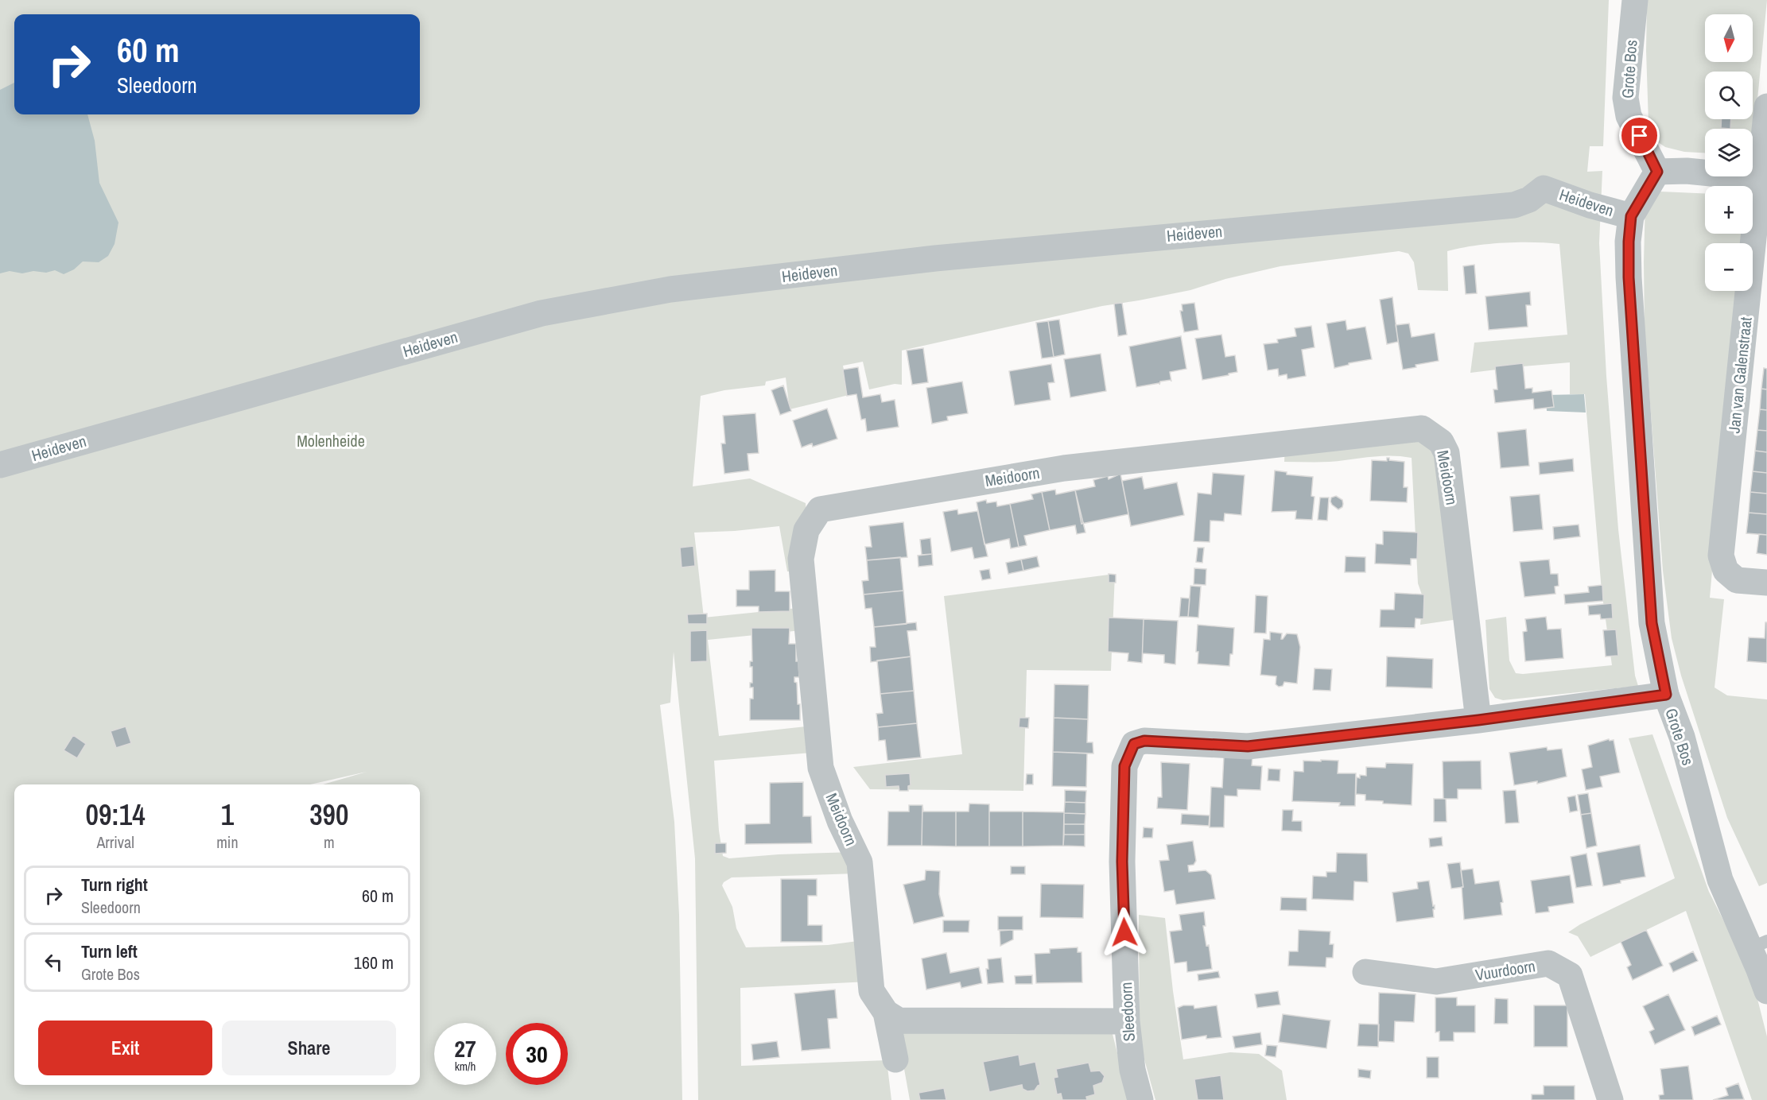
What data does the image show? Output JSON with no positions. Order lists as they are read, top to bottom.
{
  "streets": {
    "street": [
      "Grote Bos",
      "Heideven",
      "Jan van Galenstraat",
      "Meidoorn",
      "Vuurdoorn",
      "Sleedoorn"
    ]
  },
  "crossings": [
    ["Grote Bos", "Heideven"],
    ["Grote Bos", "Sleedoorn"],
    ["Meidoorn", "Sleedoorn"]
  ],
  "parks": ["Molenheide"],
  "north": "bottom",
  "page": {
    "map_buttons": ["+", "−"],
    "turn": ["60 m", "Sleedoorn"],
    "eta": [
      "09:14",
      "Arrival",
      "1",
      "min",
      "390",
      "m"
    ],
    "list": [
      {
        "name": "Turn right",
        "note": "Sleedoorn",
        "value": "60 m"
      },
      {
        "name": "Turn left",
        "note": "Grote Bos",
        "value": "160 m"
      }
    ],
    "buttons": ["Exit", "Share"],
    "speed": "27 km/h",
    "limit": "30"
  }
}
